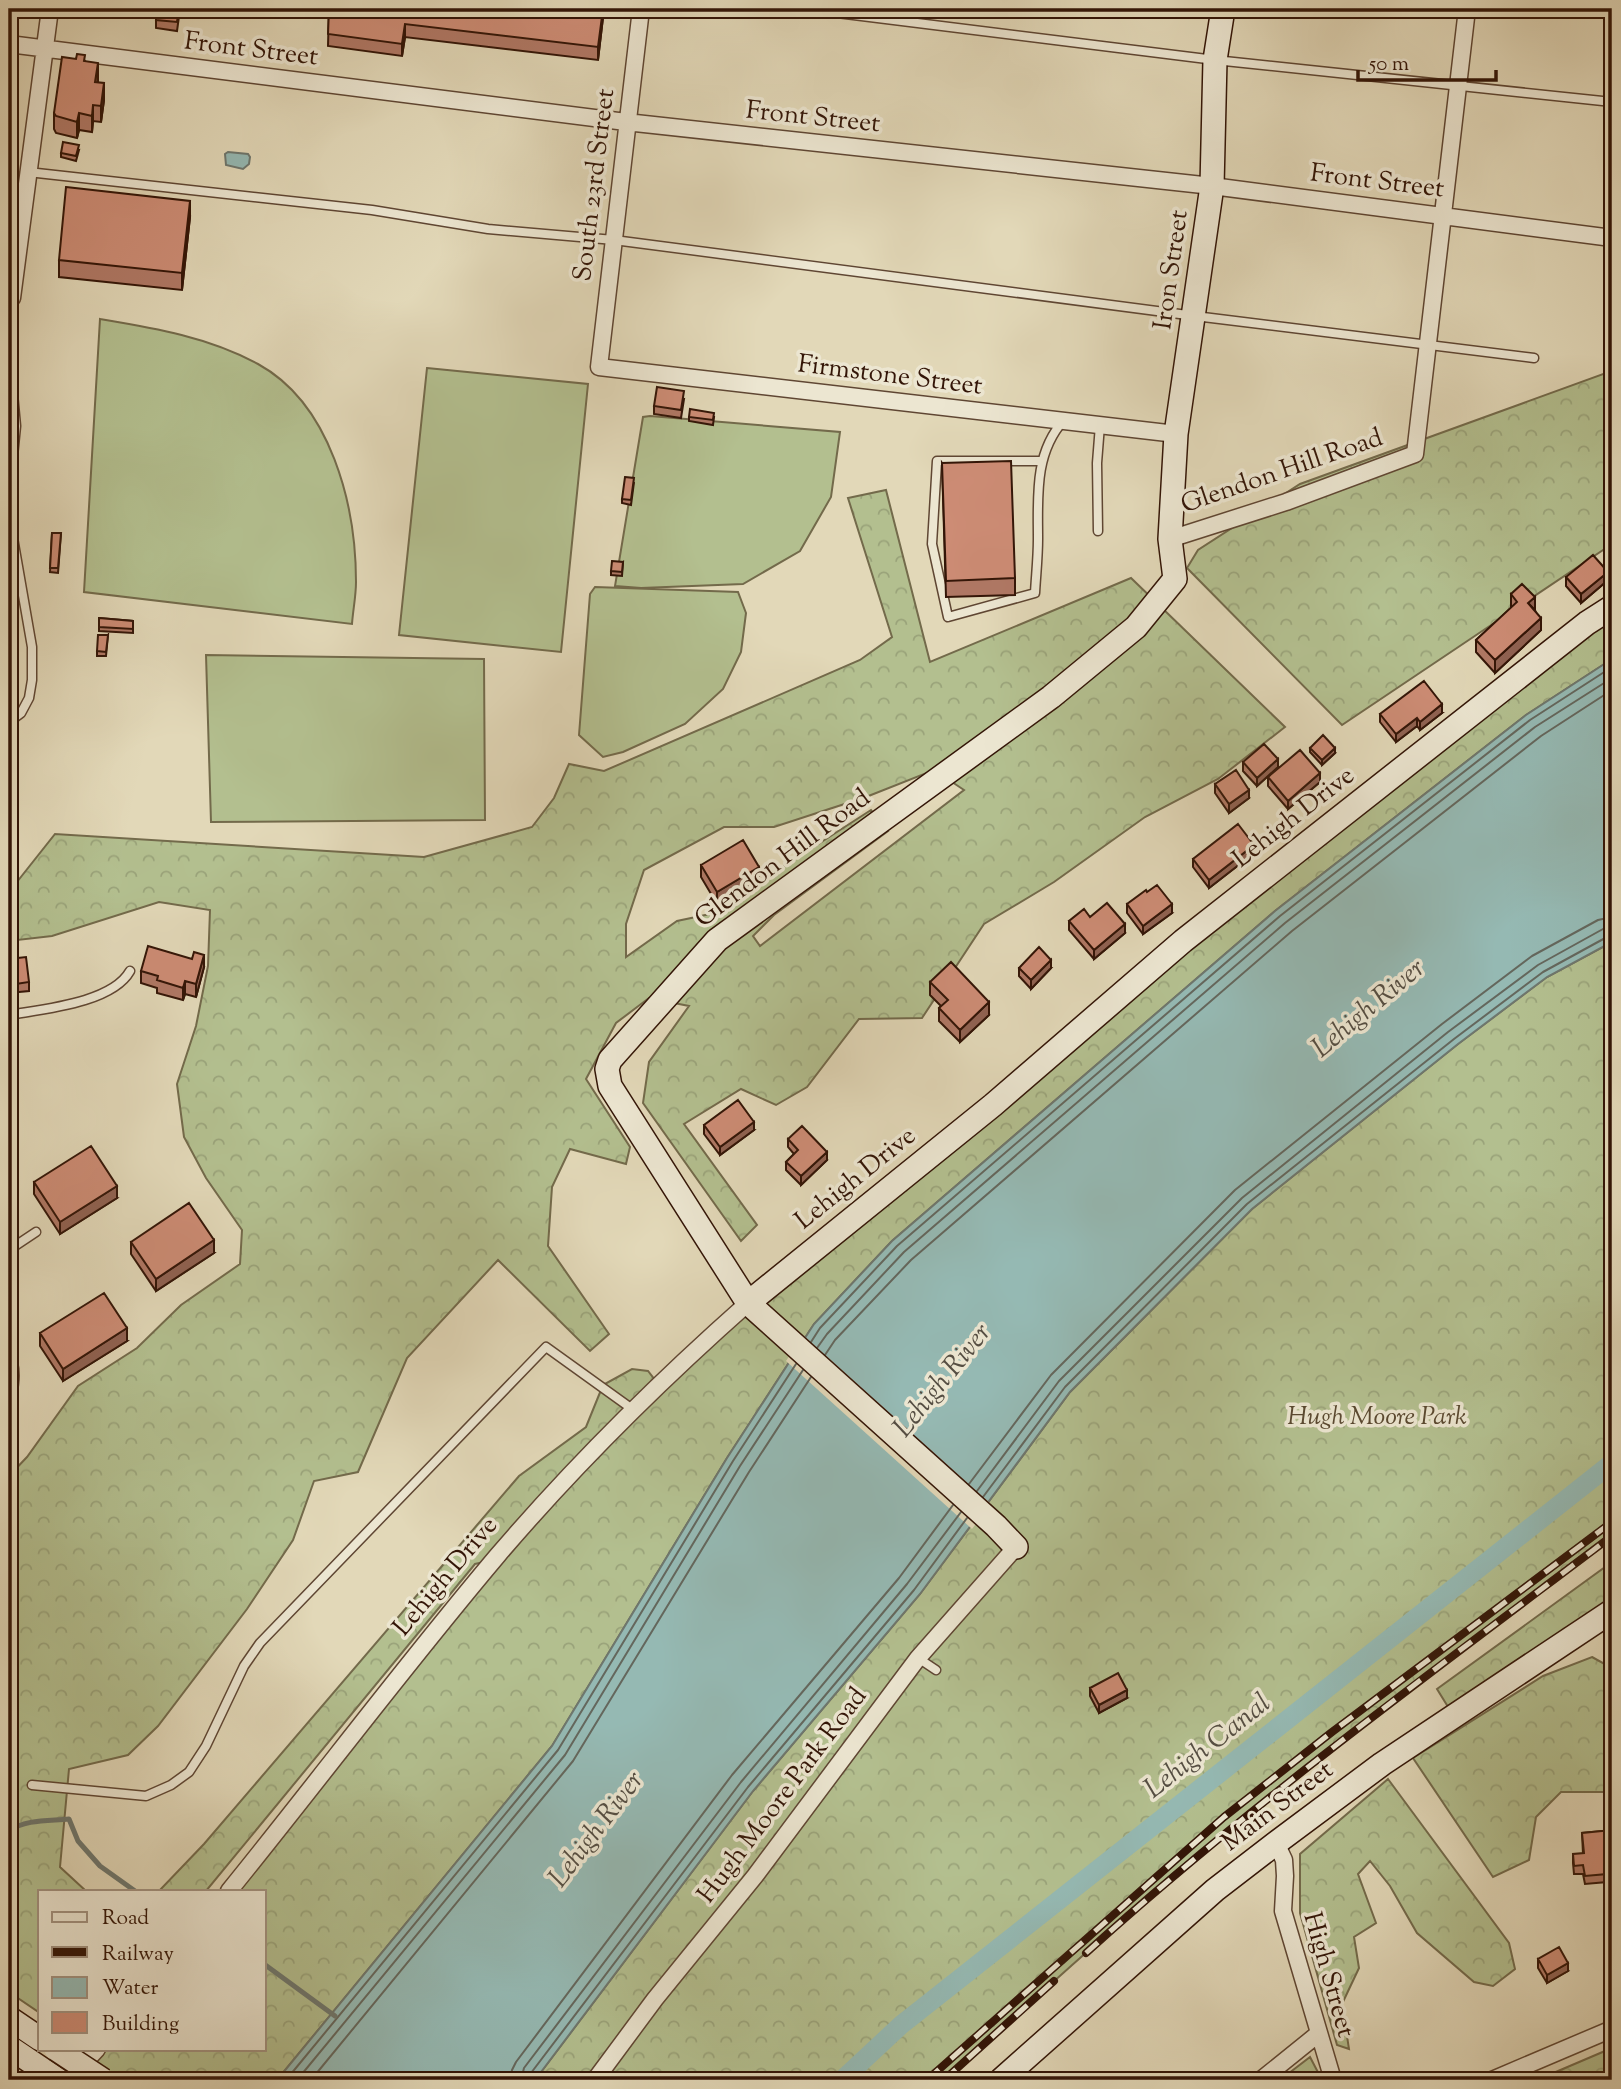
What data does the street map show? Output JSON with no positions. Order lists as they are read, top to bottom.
{
  "streets": {
    "street": [
      "Front Street",
      "South 23rd Street",
      "Iron Street",
      "Firmstone Street",
      "Glendon Hill Road",
      "Lehigh Drive",
      "Hugh Moore Park Road",
      "Main Street",
      "High Street"
    ]
  },
  "crossings": [
    ["Front Street", "South 23rd Street"],
    ["Front Street", "Iron Street"],
    ["South 23rd Street", "Firmstone Street"],
    ["Iron Street", "Firmstone Street"],
    ["Iron Street", "Glendon Hill Road"],
    ["Glendon Hill Road", "Lehigh Drive"],
    ["Glendon Hill Road", "Hugh Moore Park Road"],
    ["Main Street", "High Street"]
  ],
  "water": ["Lehigh River", "Lehigh Canal"],
  "parks": ["Hugh Moore Park"],
  "legend": [
    "Road",
    "Railway",
    "Water",
    "Building"
  ],
  "scale_bar": "50 m"
}
